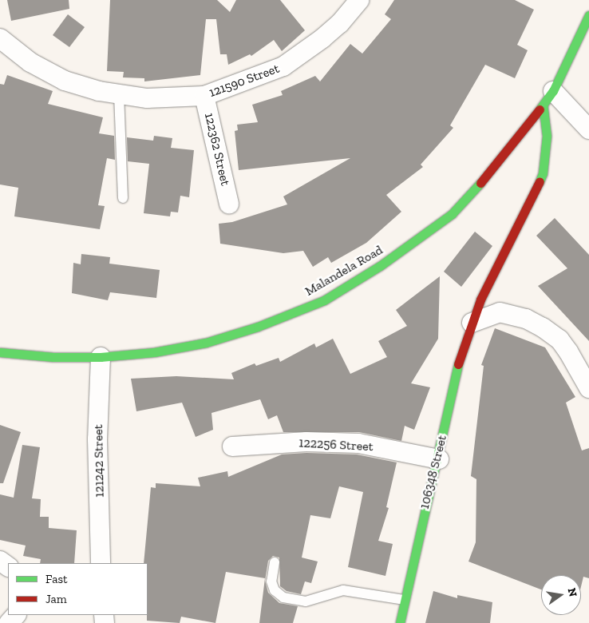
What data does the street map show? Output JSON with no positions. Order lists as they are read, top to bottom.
{
  "streets": {
    "main road": ["Malandela Road", "106348 Street"],
    "street": [
      "121590 Street",
      "122362 Street",
      "122256 Street",
      "121242 Street"
    ]
  },
  "crossings": [
    ["121590 Street", "122362 Street"],
    ["Malandela Road", "121242 Street"],
    ["Malandela Road", "106348 Street"],
    ["122256 Street", "106348 Street"]
  ],
  "legend": ["Fast", "Jam"],
  "north": "right"
}
